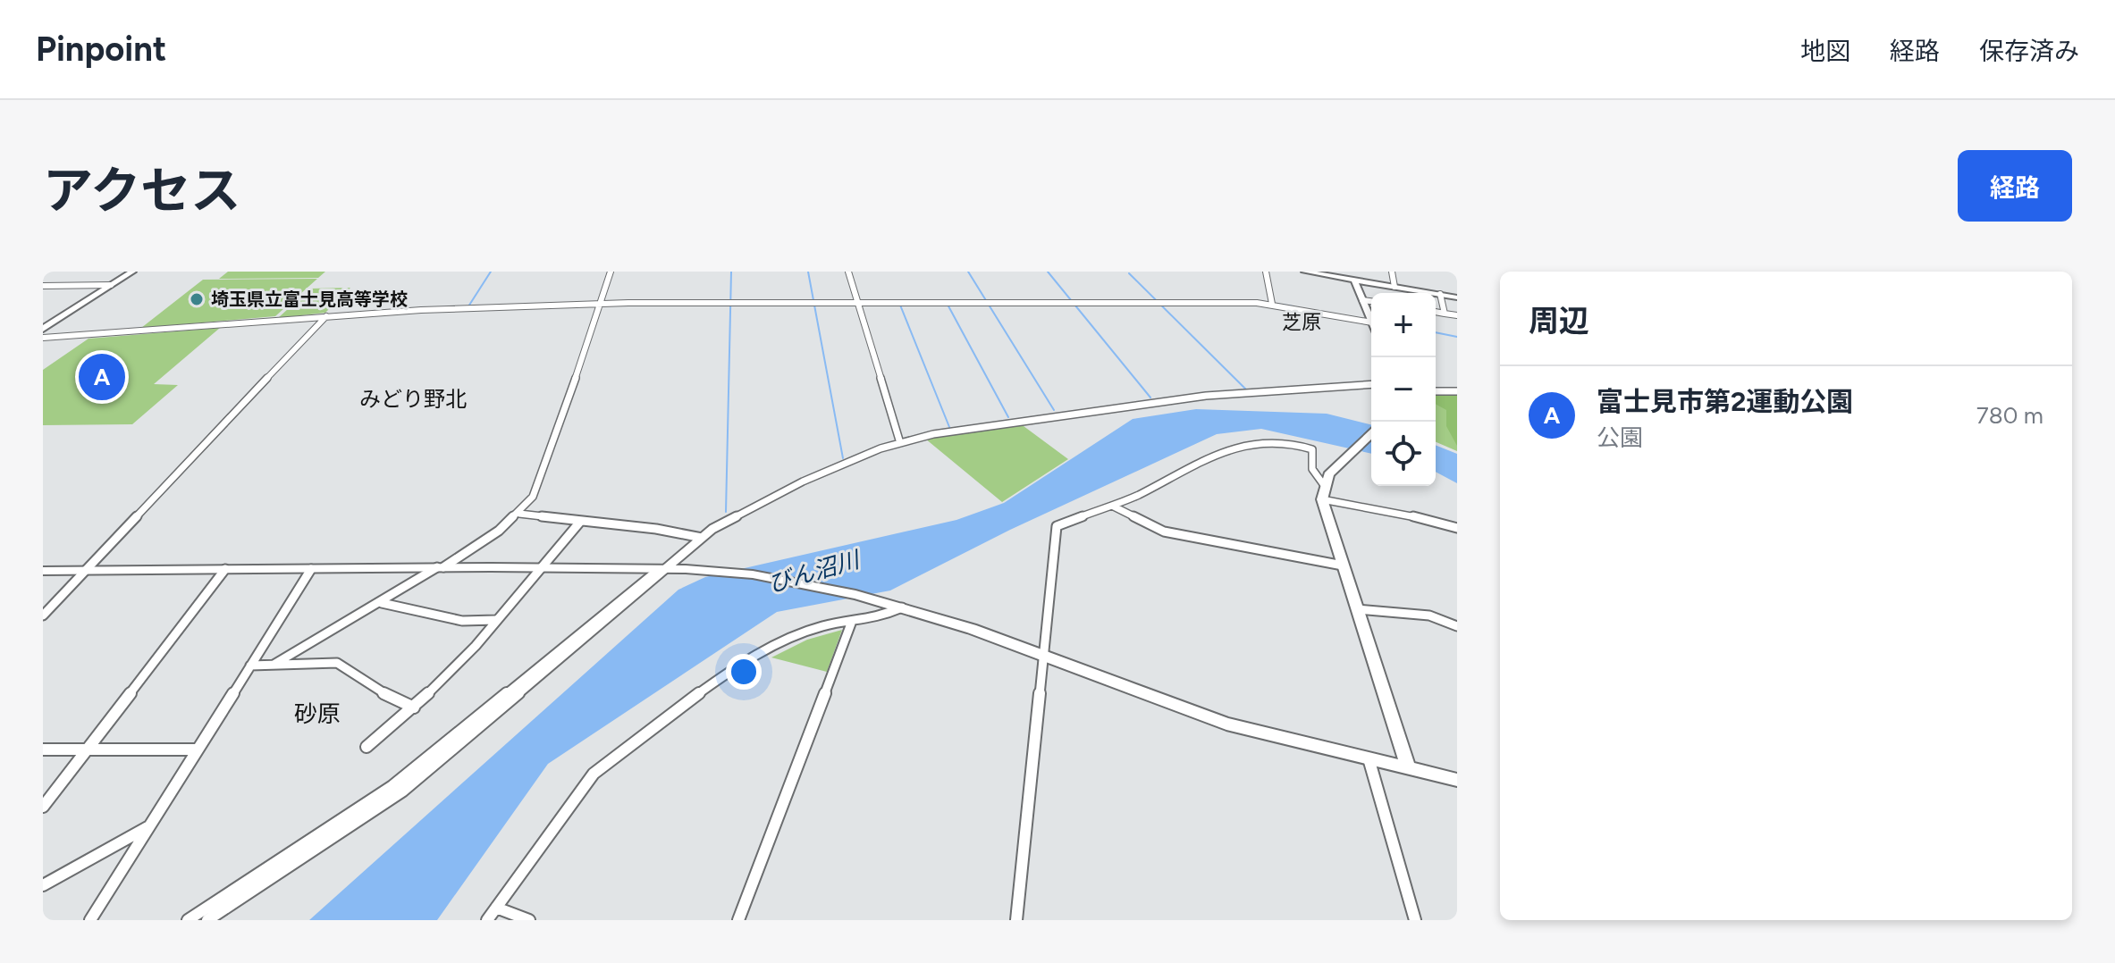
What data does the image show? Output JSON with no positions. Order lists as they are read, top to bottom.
{
  "districts": ["芝原", "みどり野北", "砂原"],
  "water": ["びん沼川"],
  "places": ["埼玉県立富士見高等学校"],
  "page": {
    "header": "Pinpoint",
    "nav": ["地図", "経路", "保存済み"],
    "title": "アクセス",
    "buttons": "経路",
    "heading": "周辺",
    "map_buttons": ["+", "−"],
    "pins": "A",
    "list": [
      {
        "mark": "A",
        "name": "富士見市第2運動公園",
        "note": "公園",
        "value": "780 m"
      }
    ]
  }
}
